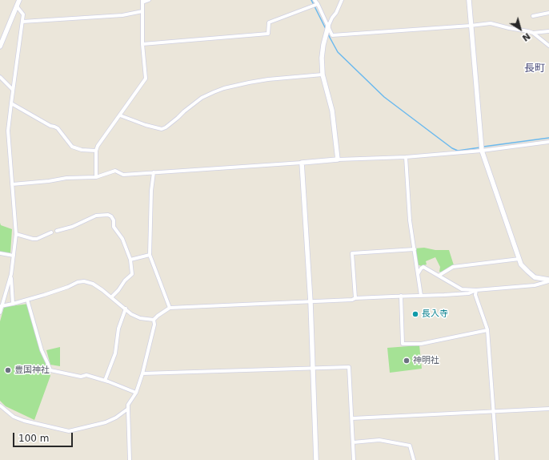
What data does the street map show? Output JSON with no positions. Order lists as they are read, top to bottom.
{
  "districts": ["長町"],
  "places": ["長入寺", "神明社", "豊国神社"],
  "scale_bar": "100 m",
  "north": "bottom right"
}
